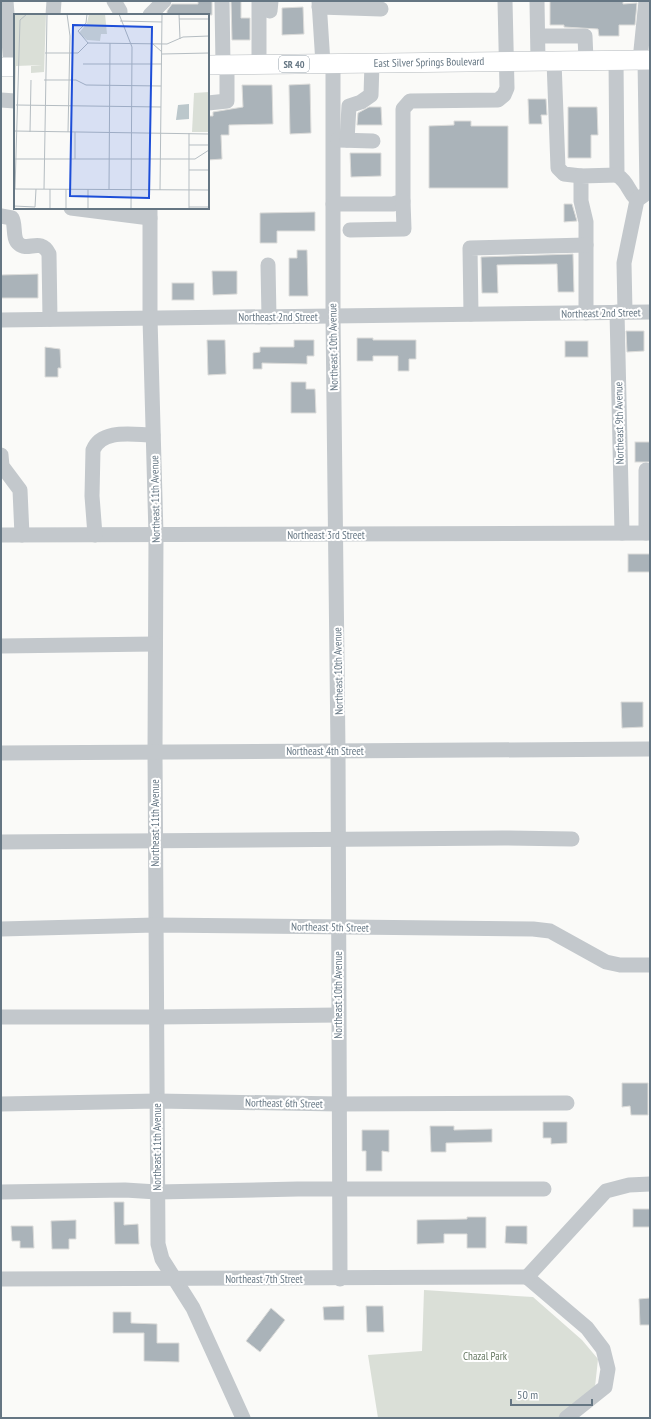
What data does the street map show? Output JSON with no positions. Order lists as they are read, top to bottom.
{
  "streets": {
    "main road": ["East Silver Springs Boulevard", "SR 40"],
    "street": [
      "Northeast 2nd Street",
      "Northeast 10th Avenue",
      "Northeast 9th Avenue",
      "Northeast 11th Avenue",
      "Northeast 3rd Street",
      "Northeast 4th Street",
      "Northeast 5th Street",
      "Northeast 6th Street",
      "Northeast 7th Street"
    ]
  },
  "crossings": [
    ["East Silver Springs Boulevard", "Northeast 10th Avenue"],
    ["Northeast 2nd Street", "Northeast 10th Avenue"],
    ["Northeast 2nd Street", "Northeast 9th Avenue"],
    ["Northeast 2nd Street", "Northeast 11th Avenue"],
    ["Northeast 10th Avenue", "Northeast 3rd Street"],
    ["Northeast 10th Avenue", "Northeast 4th Street"],
    ["Northeast 10th Avenue", "Northeast 5th Street"],
    ["Northeast 10th Avenue", "Northeast 6th Street"],
    ["Northeast 10th Avenue", "Northeast 7th Street"],
    ["Northeast 9th Avenue", "Northeast 3rd Street"],
    ["Northeast 11th Avenue", "Northeast 3rd Street"],
    ["Northeast 11th Avenue", "Northeast 4th Street"],
    ["Northeast 11th Avenue", "Northeast 5th Street"],
    ["Northeast 11th Avenue", "Northeast 6th Street"],
    ["Northeast 11th Avenue", "Northeast 7th Street"]
  ],
  "parks": ["Chazal Park"],
  "scale_bar": "50 m"
}
